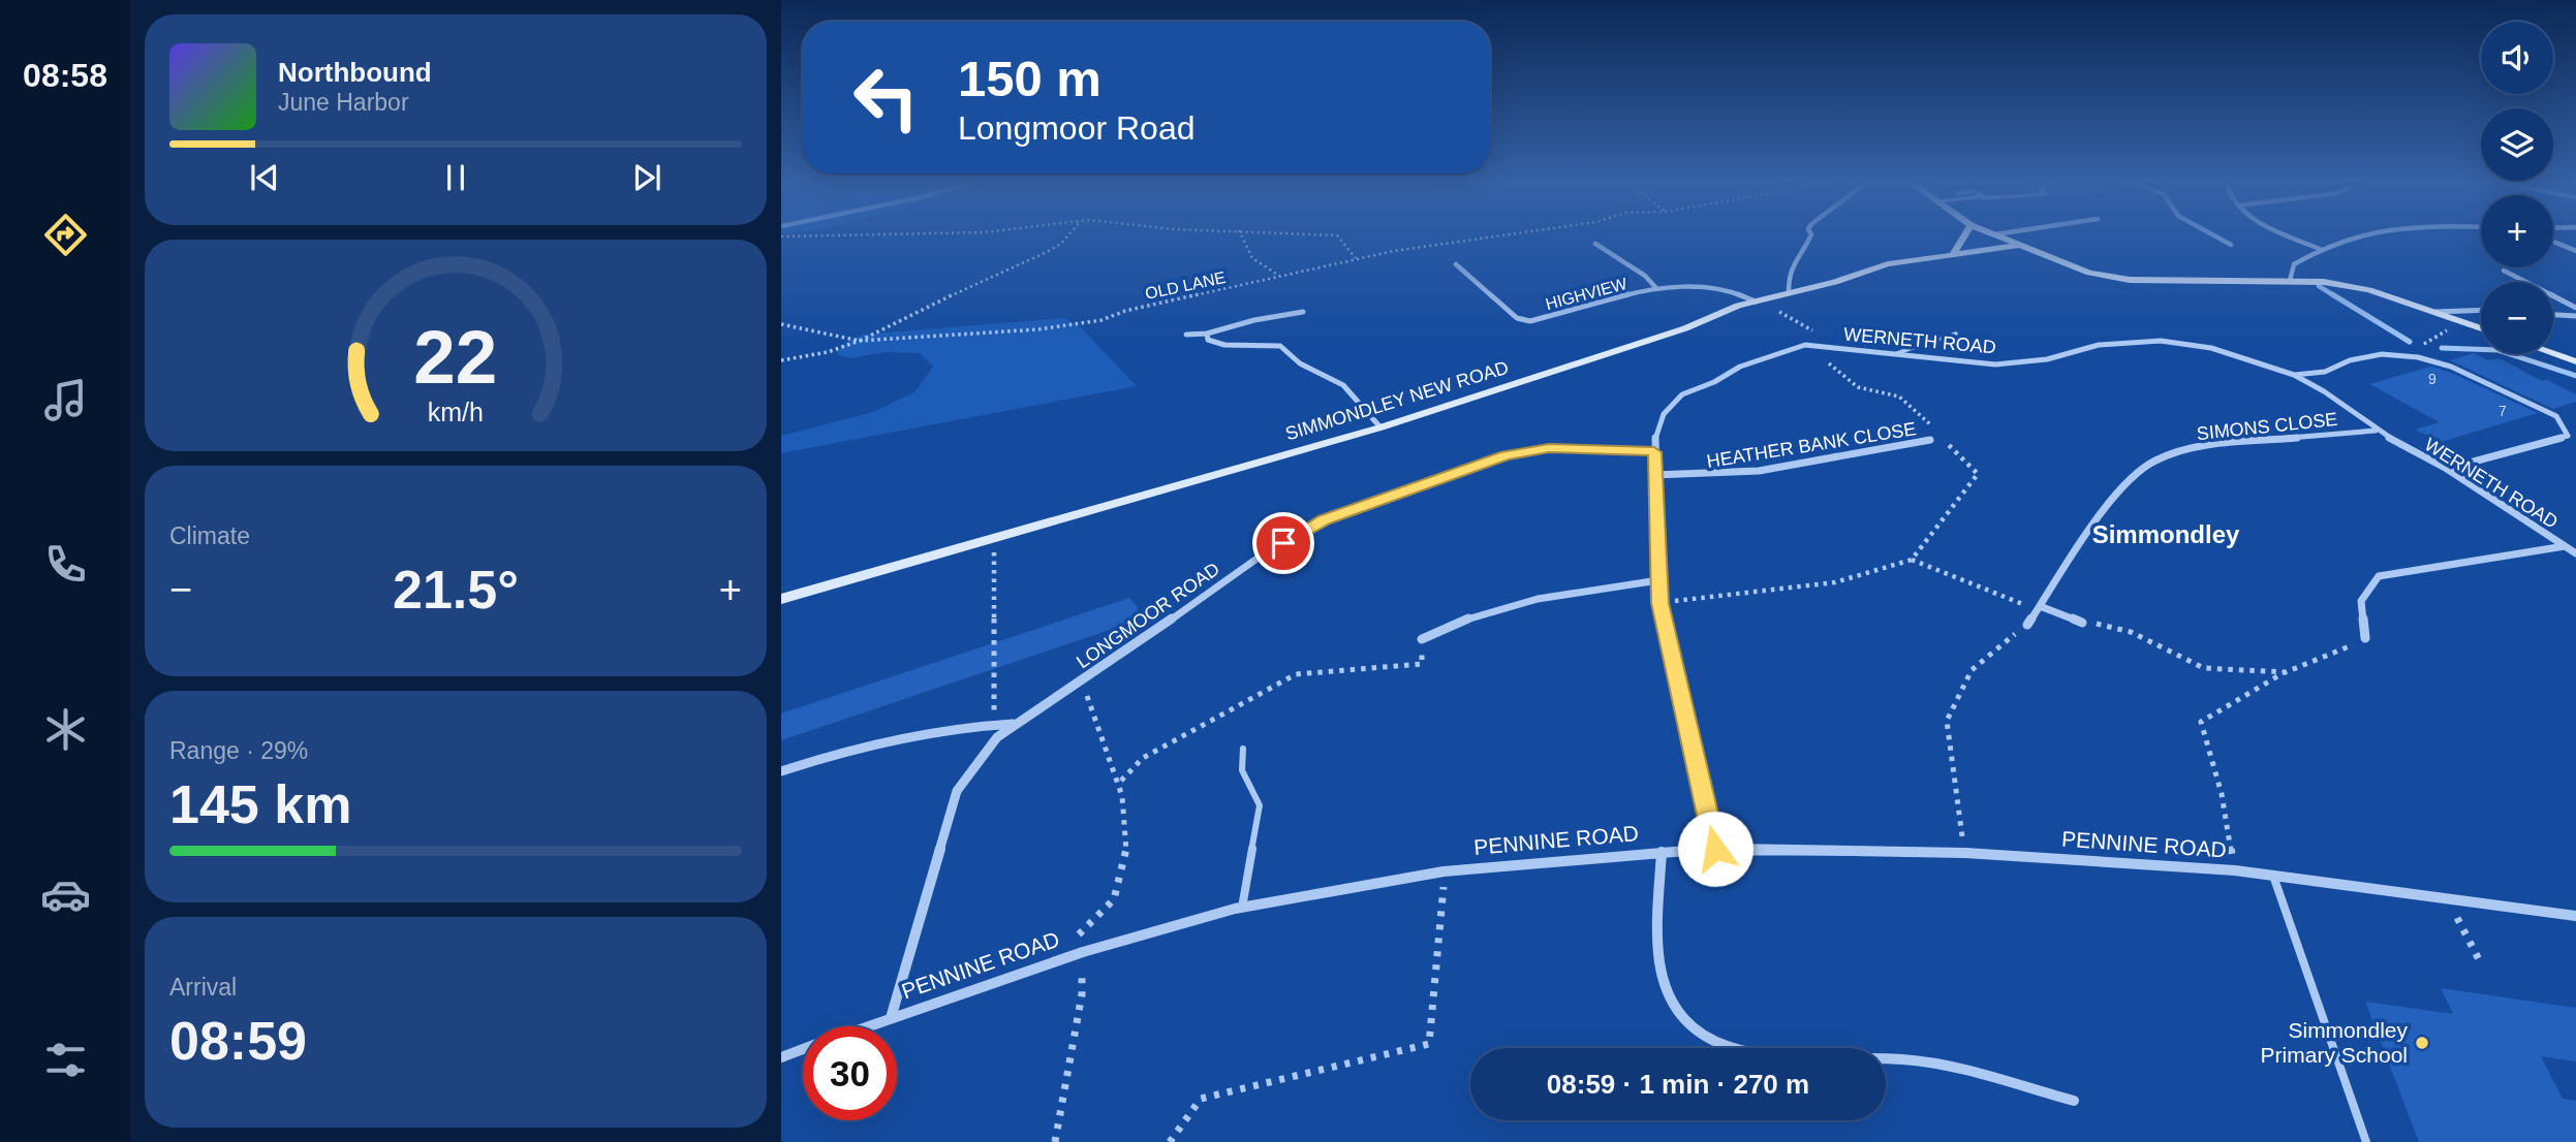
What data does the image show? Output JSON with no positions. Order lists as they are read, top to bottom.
{
  "streets": {
    "street": [
      "HIGHVIEW",
      "WERNETH ROAD",
      "SIMMONDLEY NEW ROAD",
      "SIMONS CLOSE",
      "HEATHER BANK CLOSE",
      "LONGMOOR ROAD",
      "PENNINE ROAD"
    ],
    "path": ["OLD LANE"]
  },
  "crossings": [
    ["HIGHVIEW", "SIMMONDLEY NEW ROAD"],
    ["WERNETH ROAD", "SIMONS CLOSE"],
    ["WERNETH ROAD", "HEATHER BANK CLOSE"],
    ["WERNETH ROAD", "LONGMOOR ROAD"],
    ["WERNETH ROAD", "PENNINE ROAD"],
    ["LONGMOOR ROAD", "PENNINE ROAD"]
  ],
  "districts": ["Simmondley"],
  "places": ["Simmondley Primary School"],
  "house_numbers": ["9", "7"],
  "page": {
    "tabs": "08:58",
    "map_buttons": ["+", "−"],
    "turn": ["150 m", "Longmoor Road"],
    "song": ["Northbound", "June Harbor"],
    "tile": [
      "Climate",
      ["Range · 29%", "145 km"],
      ["Arrival", "08:59"]
    ],
    "heat": ["−", "21.5°", "+"],
    "limit": "30",
    "trip": "08:59 · 1 min · 270 m",
    "gauge": ["22", "km/h"]
  }
}
